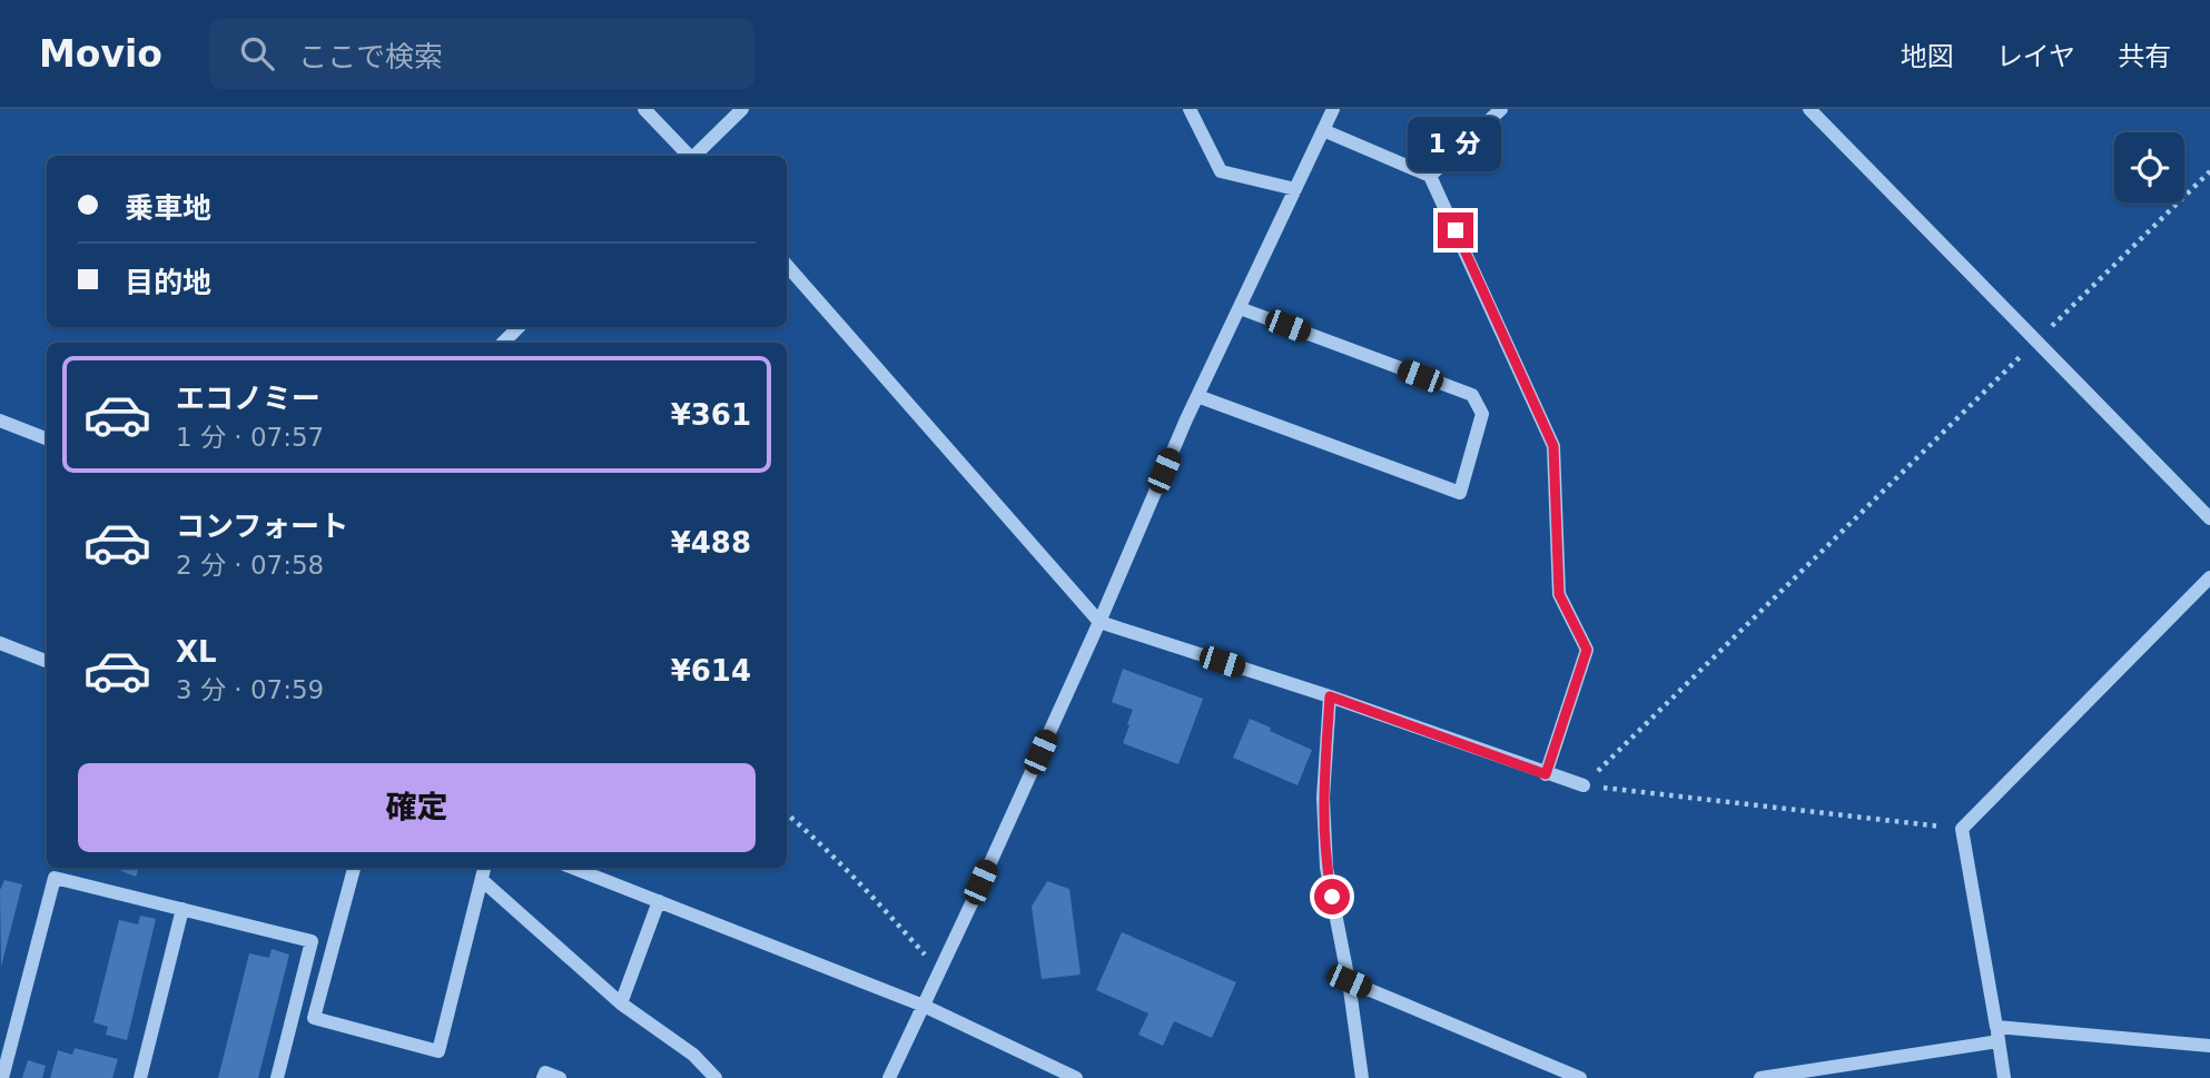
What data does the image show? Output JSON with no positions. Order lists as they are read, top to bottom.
{
  "page": {
    "header": "Movio",
    "search": "ここで検索",
    "nav": ["地図", "レイヤ", "共有"],
    "bubble": "1 分",
    "banner": ["乗車地", "目的地"],
    "list": [
      {
        "name": "エコノミー",
        "note": "1 分 · 07:57",
        "value": "¥361"
      },
      {
        "name": "コンフォート",
        "note": "2 分 · 07:58",
        "value": "¥488"
      },
      {
        "name": "XL",
        "note": "3 分 · 07:59",
        "value": "¥614"
      }
    ],
    "buttons": "確定"
  }
}
